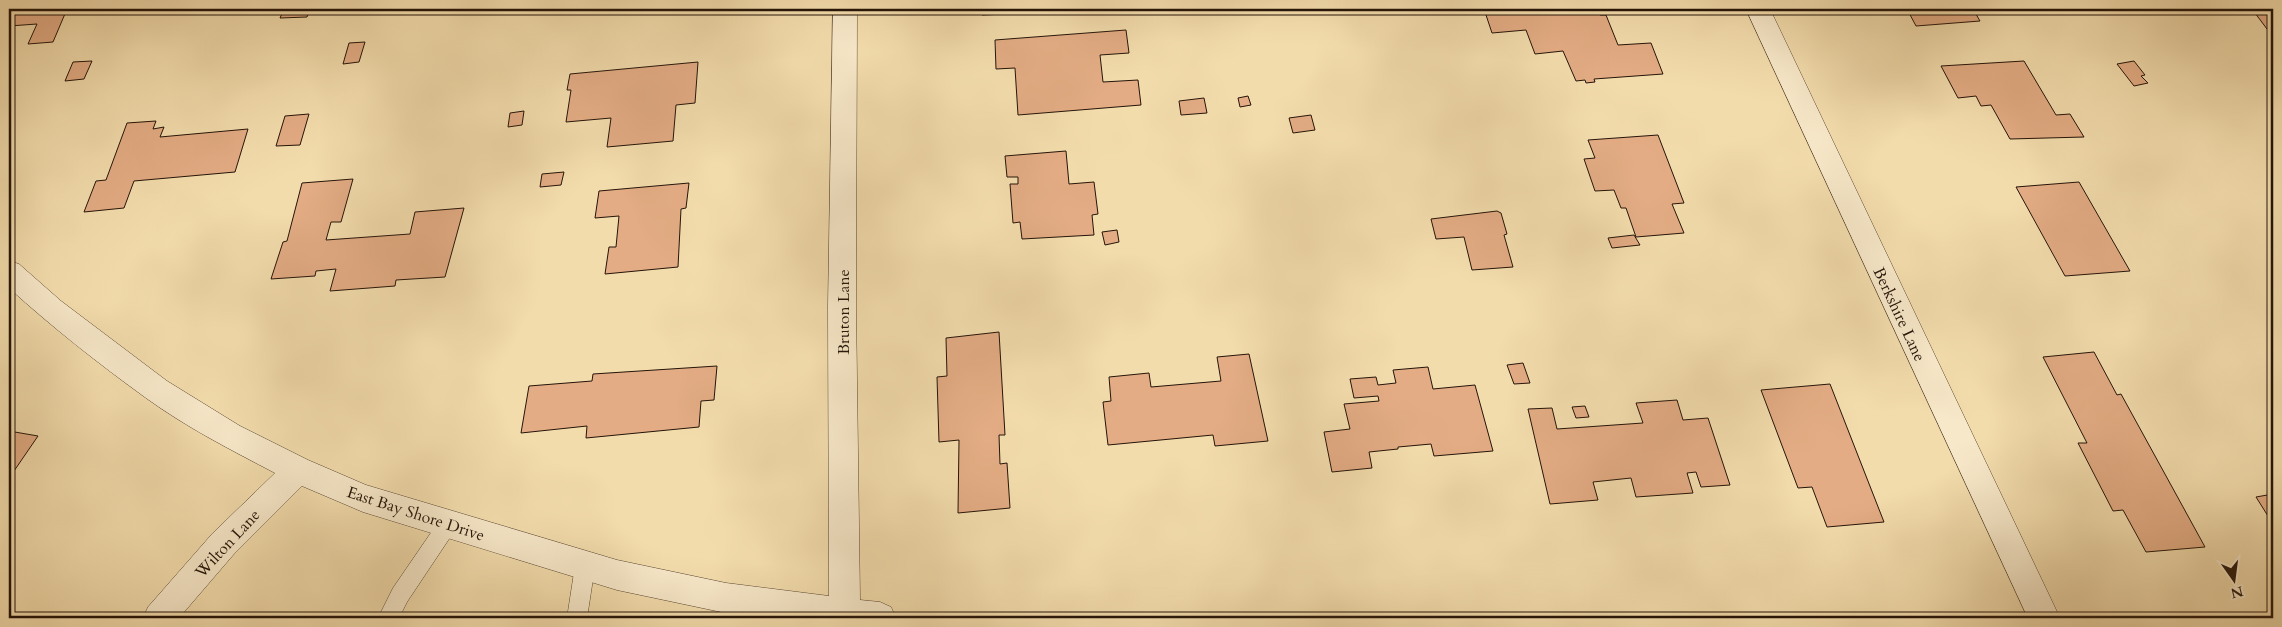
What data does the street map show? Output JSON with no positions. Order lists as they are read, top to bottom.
{
  "streets": {
    "street": [
      "Bruton Lane",
      "Berkshire Lane",
      "East Bay Shore Drive",
      "Wilton Lane"
    ]
  },
  "crossings": [
    ["Bruton Lane", "East Bay Shore Drive"],
    ["East Bay Shore Drive", "Wilton Lane"]
  ],
  "north": "bottom"
}
